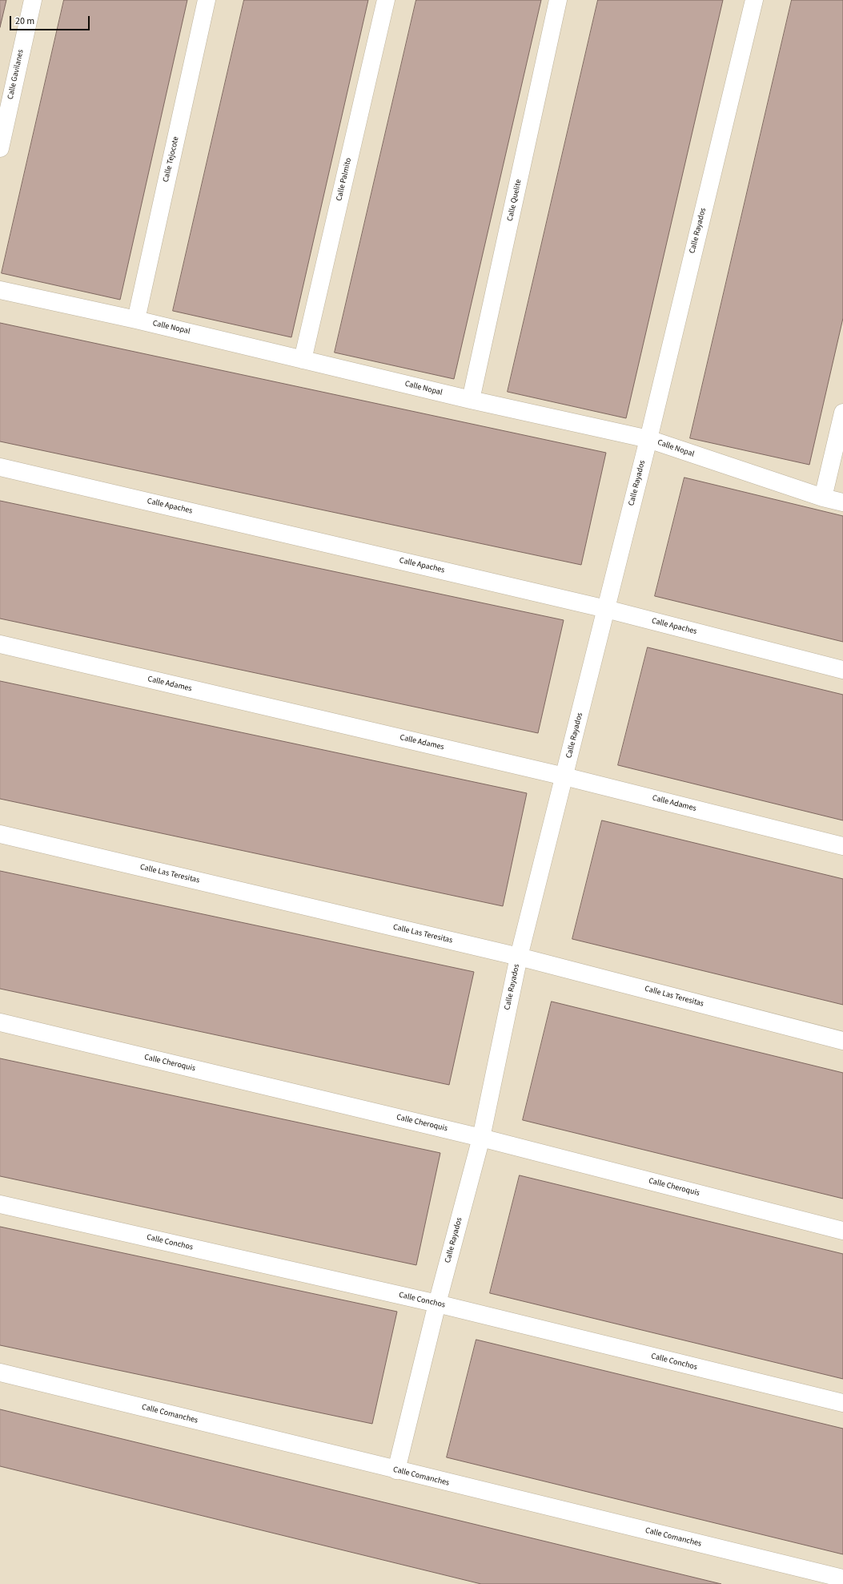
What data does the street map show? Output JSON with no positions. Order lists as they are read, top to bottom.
{
  "streets": {
    "street": [
      "Calle Gavilanes",
      "Calle Tejocote",
      "Calle Palmito",
      "Calle Quelite",
      "Calle Rayados",
      "Calle Nopal",
      "Calle Apaches",
      "Calle Adames",
      "Calle Las Teresitas",
      "Calle Cheroquis",
      "Calle Conchos",
      "Calle Comanches"
    ]
  },
  "crossings": [
    ["Calle Tejocote", "Calle Nopal"],
    ["Calle Palmito", "Calle Nopal"],
    ["Calle Quelite", "Calle Nopal"],
    ["Calle Rayados", "Calle Nopal"],
    ["Calle Rayados", "Calle Apaches"],
    ["Calle Rayados", "Calle Adames"],
    ["Calle Rayados", "Calle Las Teresitas"],
    ["Calle Rayados", "Calle Cheroquis"],
    ["Calle Rayados", "Calle Conchos"],
    ["Calle Rayados", "Calle Comanches"]
  ],
  "scale_bar": "20 m"
}
